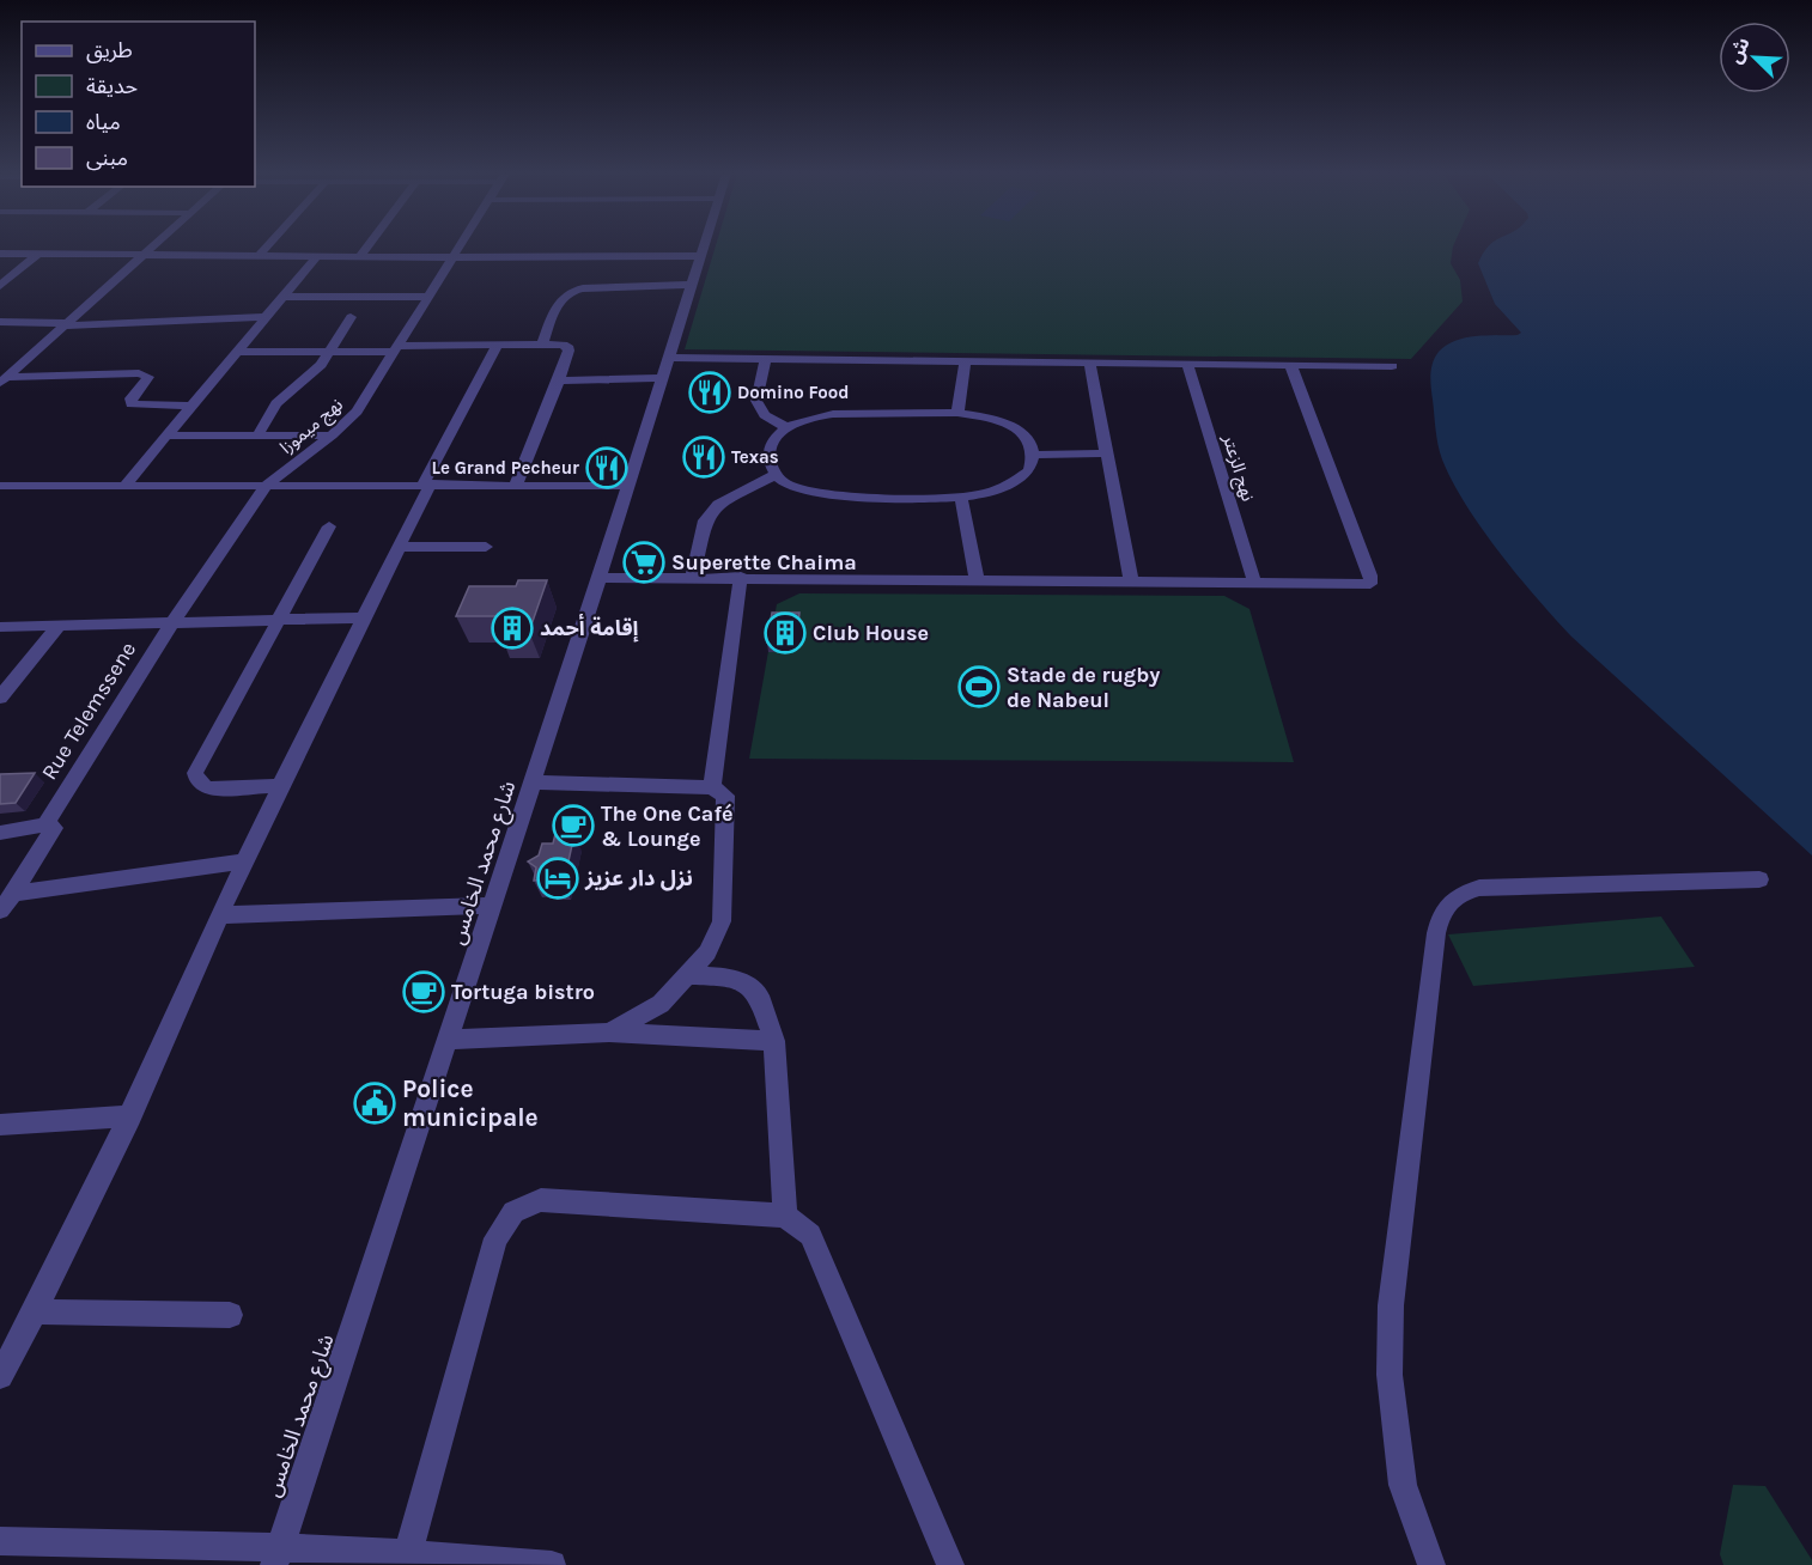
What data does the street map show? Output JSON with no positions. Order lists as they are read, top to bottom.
{
  "streets": {
    "street": [
      "نهج ميموزا",
      "نهج الزعتر",
      "Rue Telemssene",
      "شارع محمد الخامس"
    ]
  },
  "crossings": [
    ["نهج ميموزا", "Rue Telemssene"]
  ],
  "places": {
    "restaurant": ["Domino Food", "Texas", "Le Grand Pecheur"],
    "supermarket": ["Superette Chaima"],
    "building": ["إقامة أحمد", "Club House"],
    "sports": ["Stade de rugby de Nabeul"],
    "cafe": ["The One Café & Lounge", "Tortuga bistro"],
    "hotel": ["نزل دار عزيز"],
    "public building": ["Police municipale"]
  },
  "legend": [
    "طريق",
    "حديقة",
    "مياه",
    "مبنى"
  ],
  "north": "top left"
}
